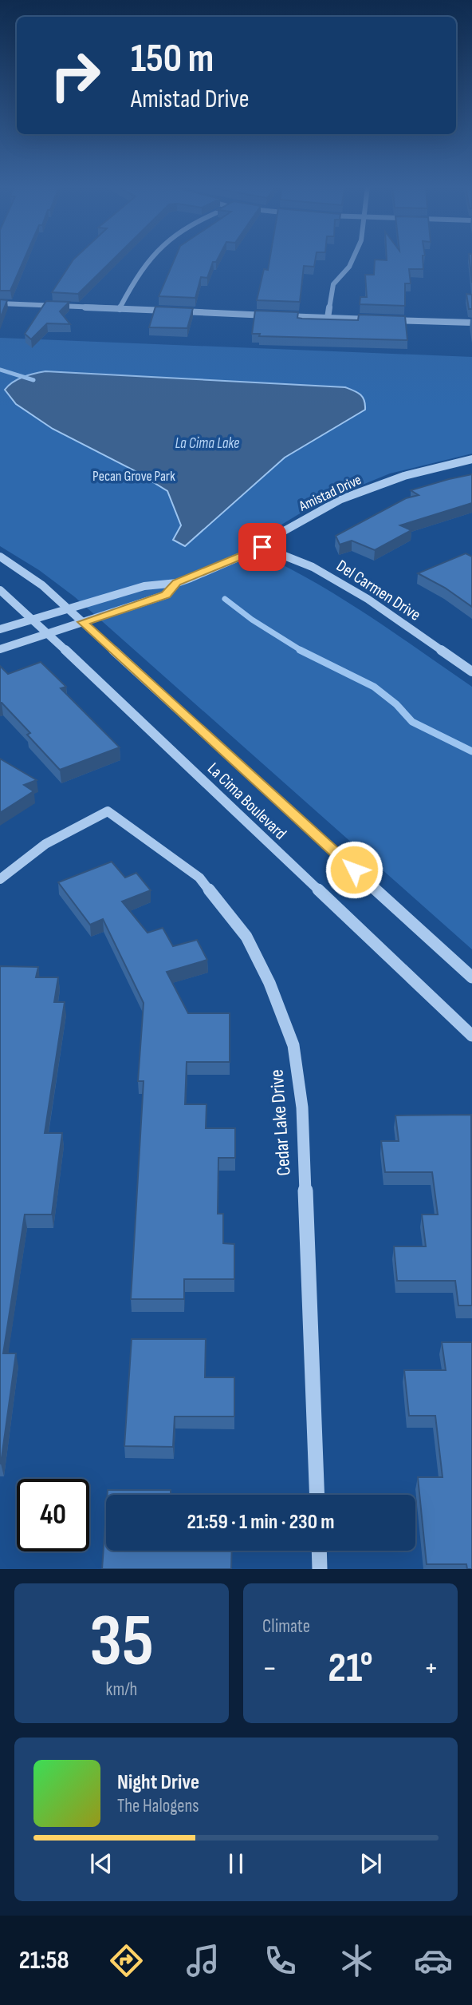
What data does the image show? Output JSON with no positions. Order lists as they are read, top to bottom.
{
  "streets": {
    "street": [
      "Amistad Drive",
      "Del Carmen Drive",
      "La Cima Boulevard",
      "Cedar Lake Drive"
    ]
  },
  "crossings": [
    ["Amistad Drive", "Del Carmen Drive"],
    ["Amistad Drive", "La Cima Boulevard"]
  ],
  "water": ["La Cima Lake"],
  "parks": ["Pecan Grove Park"],
  "page": {
    "turn": ["150 m", "Amistad Drive"],
    "limit": "40",
    "trip": "21:59 · 1 min · 230 m",
    "tile": [
      ["35", "km/h"],
      "Climate"
    ],
    "heat": ["−", "21°", "+"],
    "song": ["Night Drive", "The Halogens"],
    "tabs": "21:58"
  }
}
